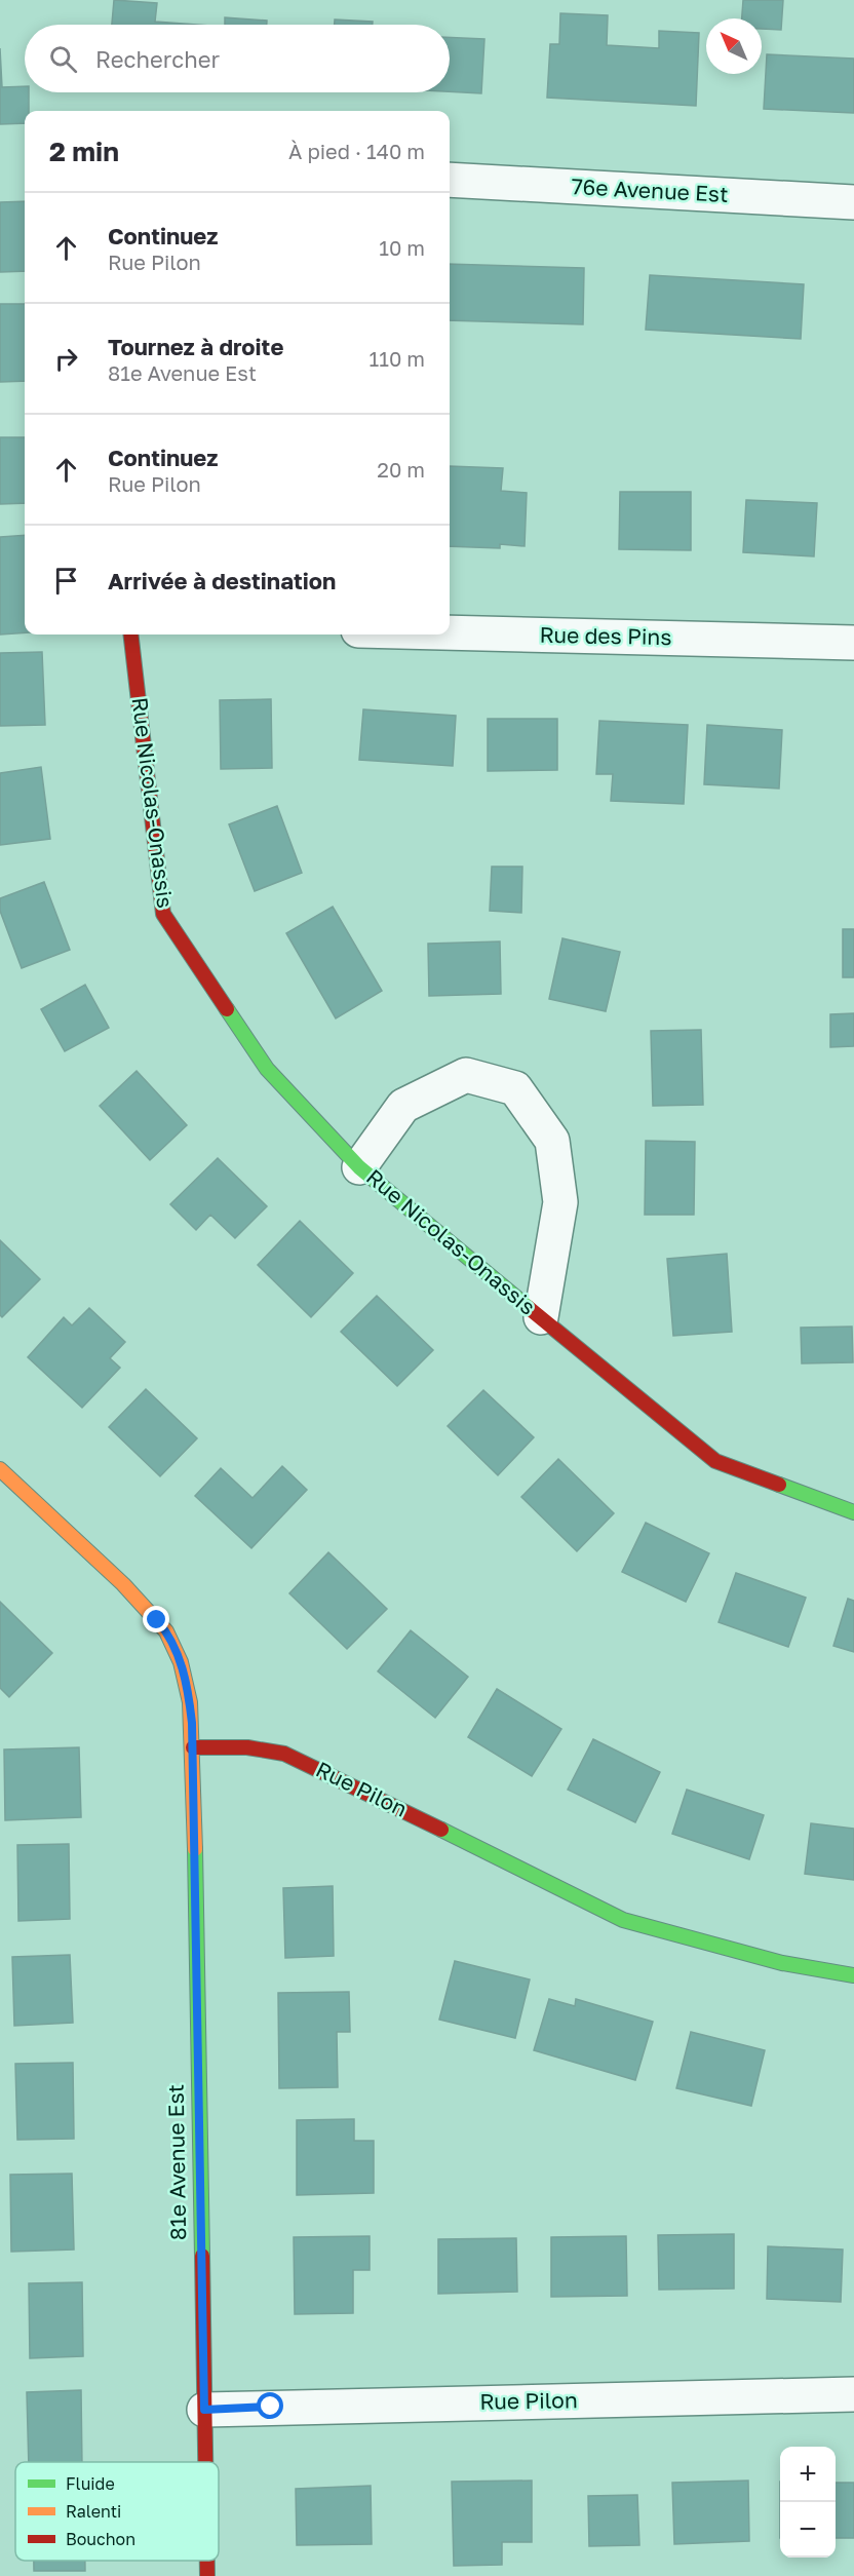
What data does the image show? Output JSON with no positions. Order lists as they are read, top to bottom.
{
  "streets": {
    "street": [
      "76e Avenue Est",
      "Rue des Pins",
      "Rue Nicolas-Onassis",
      "Rue Pilon",
      "81e Avenue Est"
    ]
  },
  "crossings": [
    ["Rue Pilon", "81e Avenue Est"]
  ],
  "legend": ["Fluide", "Ralenti", "Bouchon"],
  "north": "top left",
  "page": {
    "search": "Rechercher",
    "heading": ["2 min", "À pied · 140 m"],
    "list": [
      ["Continuez", "Rue Pilon", "10 m"],
      ["Tournez à droite", "81e Avenue Est", "110 m"],
      ["Continuez", "Rue Pilon", "20 m"],
      "Arrivée à destination"
    ],
    "map_buttons": ["+", "−"]
  }
}
